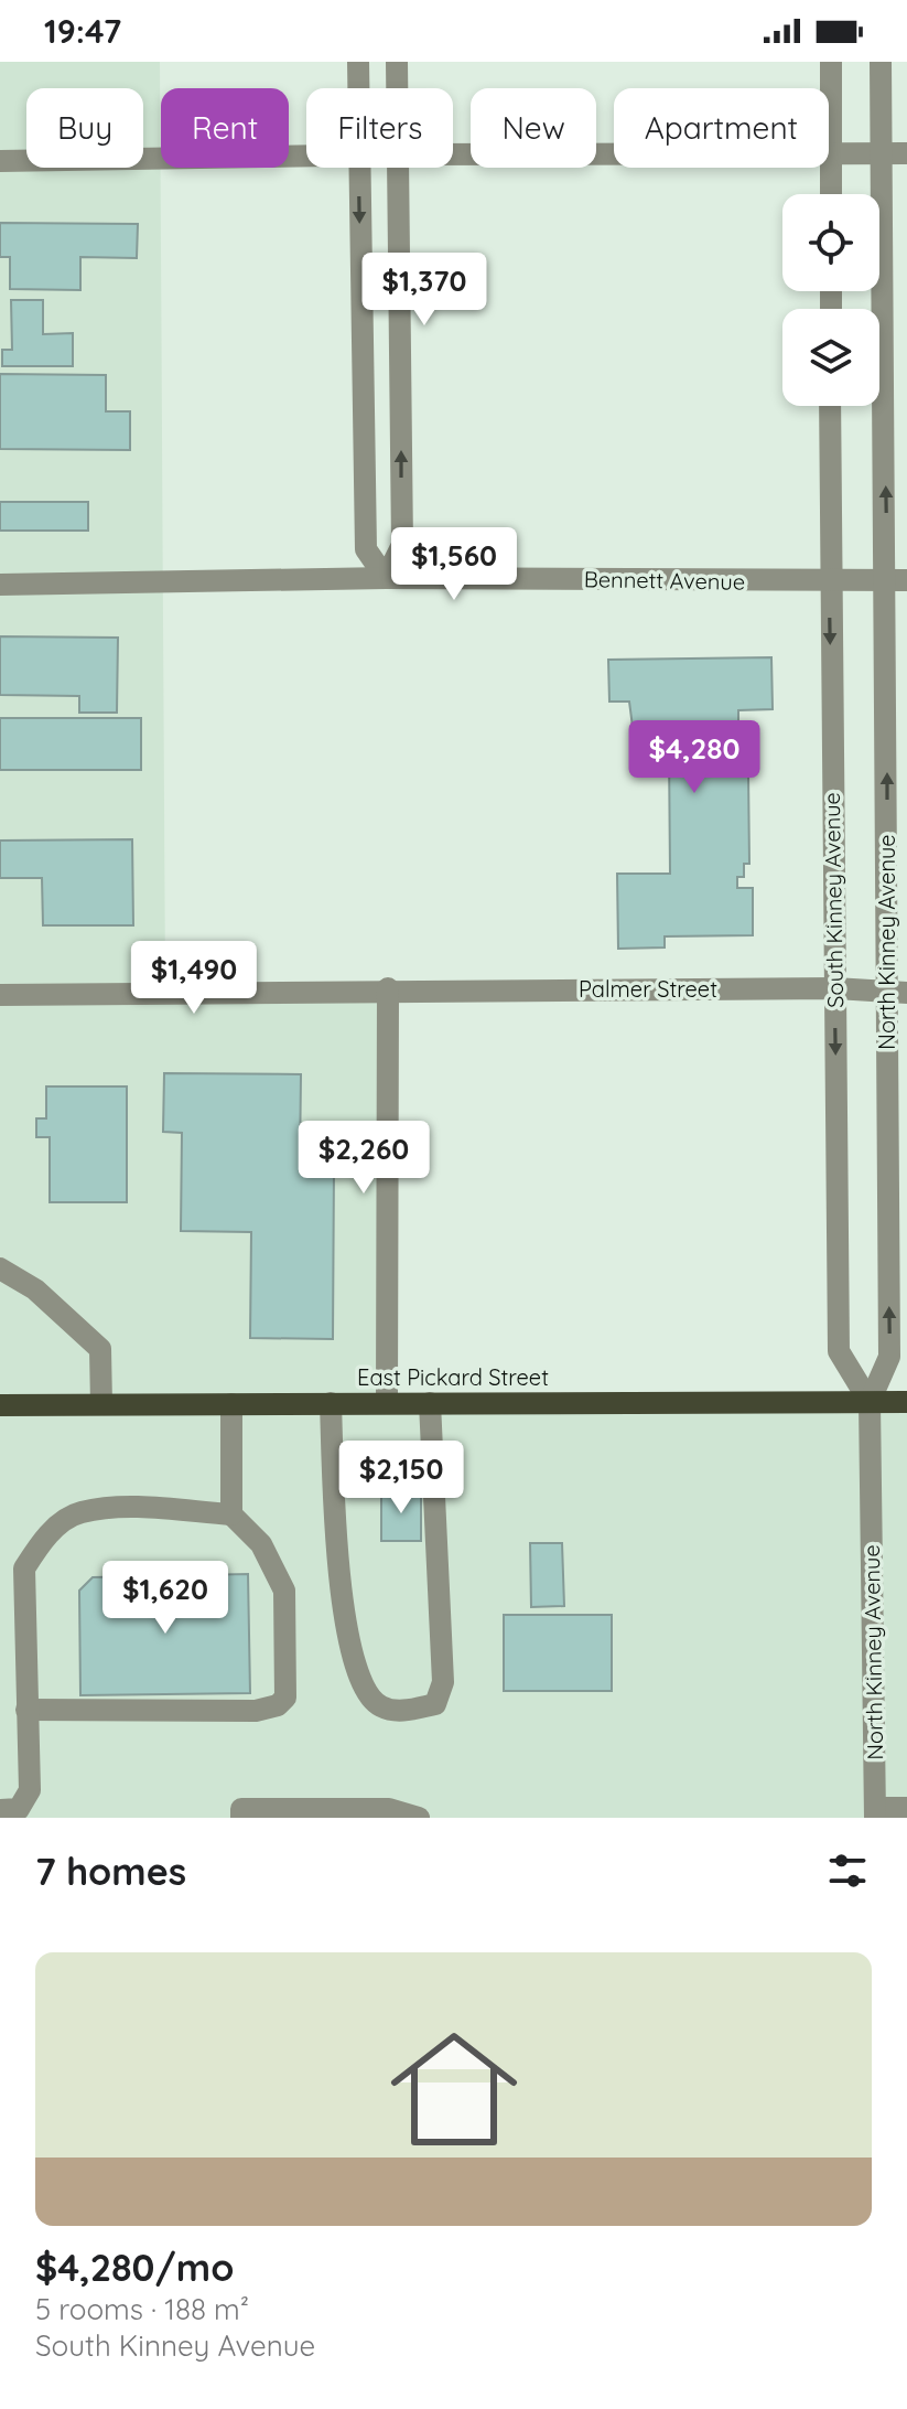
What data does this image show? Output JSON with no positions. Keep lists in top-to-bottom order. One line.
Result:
{"streets":{"main road":["East Pickard Street"],"street":["Bennett Avenue","South Kinney Avenue","North Kinney Avenue","Palmer Street"]},"crossings":[["Bennett Avenue","South Kinney Avenue"],["Bennett Avenue","North Kinney Avenue"],["South Kinney Avenue","North Kinney Avenue"],["South Kinney Avenue","Palmer Street"],["South Kinney Avenue","East Pickard Street"],["North Kinney Avenue","Palmer Street"],["North Kinney Avenue","East Pickard Street"]],"one_way":["South Kinney Avenue","North Kinney Avenue"],"page":{"status":"19:47","chip":["Buy","Rent","Filters","New","Apartment"],"price":["$1,370","$1,560","$4,280","$1,490","$2,260","$2,150","$1,620"],"heading":"7 homes","list":[{"name":"$4,280/mo","note":"5 rooms · 188 m² · South Kinney Avenue"}]}}
